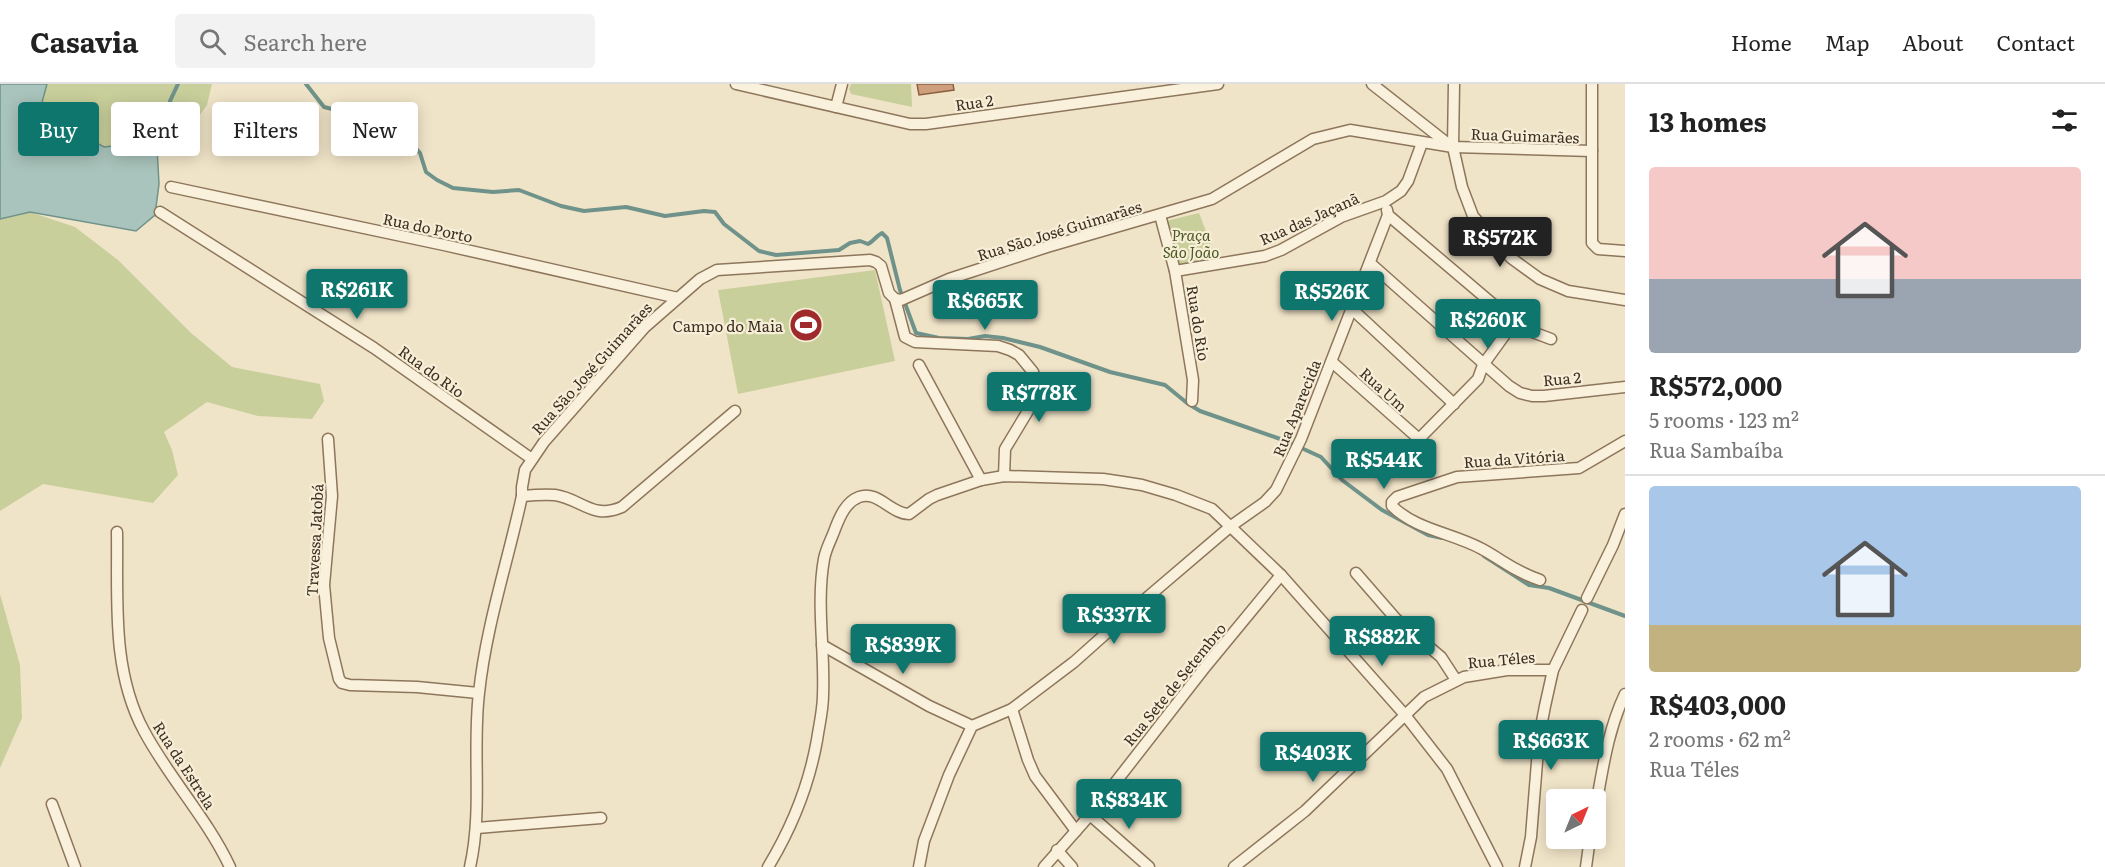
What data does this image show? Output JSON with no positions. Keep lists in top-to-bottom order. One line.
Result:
{"streets":{"street":["Rua 2","Rua Guimarães","Rua das Jaçanã","Rua do Porto","Rua São José Guimarães","Rua do Rio","Rua Um","Rua Aparecida","Rua da Vitória","Travessa Jatobá","Rua Téles","Rua Sete de Setembro","Rua da Estrela"]},"crossings":[["Rua 2","Rua Aparecida"],["Rua Guimarães","Rua São José Guimarães"],["Rua das Jaçanã","Rua São José Guimarães"],["Rua das Jaçanã","Rua do Rio"],["Rua do Porto","Rua São José Guimarães"],["Rua São José Guimarães","Rua do Rio"],["Rua São José Guimarães","Travessa Jatobá"],["Rua Um","Rua Aparecida"]],"parks":["Praça São João"],"places":{"sports":["Campo do Maia"]},"north":"top right","page":{"header":"Casavia","search":"Search here","nav":["Home","Map","About","Contact"],"heading":"13 homes","chip":["Buy","Rent","Filters","New"],"list":[{"name":"R$572,000","note":"5 rooms · 123 m² · Rua Sambaíba"},{"name":"R$403,000","note":"2 rooms · 62 m² · Rua Téles"}],"price":["R$572K","R$261K","R$526K","R$665K","R$260K","R$778K","R$544K","R$337K","R$882K","R$839K","R$663K","R$403K","R$834K"]}}
